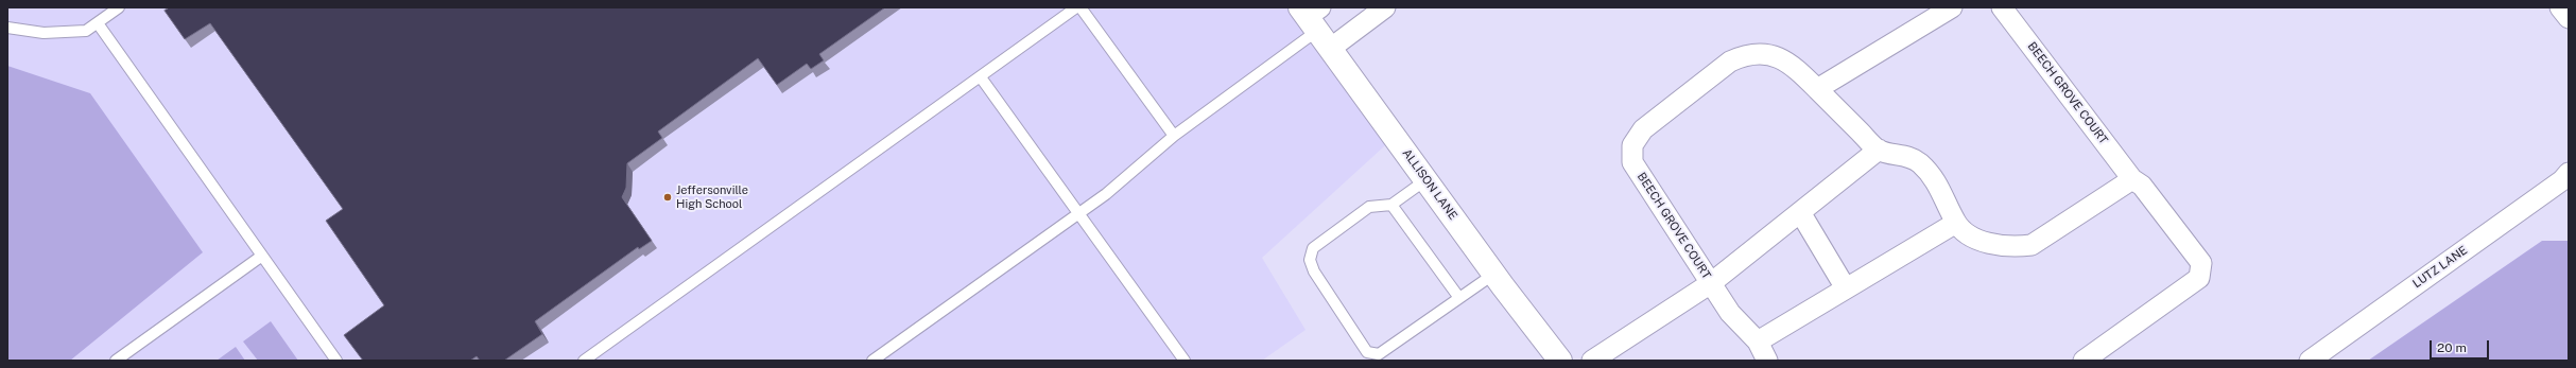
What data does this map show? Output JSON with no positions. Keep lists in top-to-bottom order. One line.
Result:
{"streets":{"main road":["ALLISON LANE"],"street":["BEECH GROVE COURT","LUTZ LANE"]},"places":["Jeffersonville High School"],"scale_bar":"20 m"}
